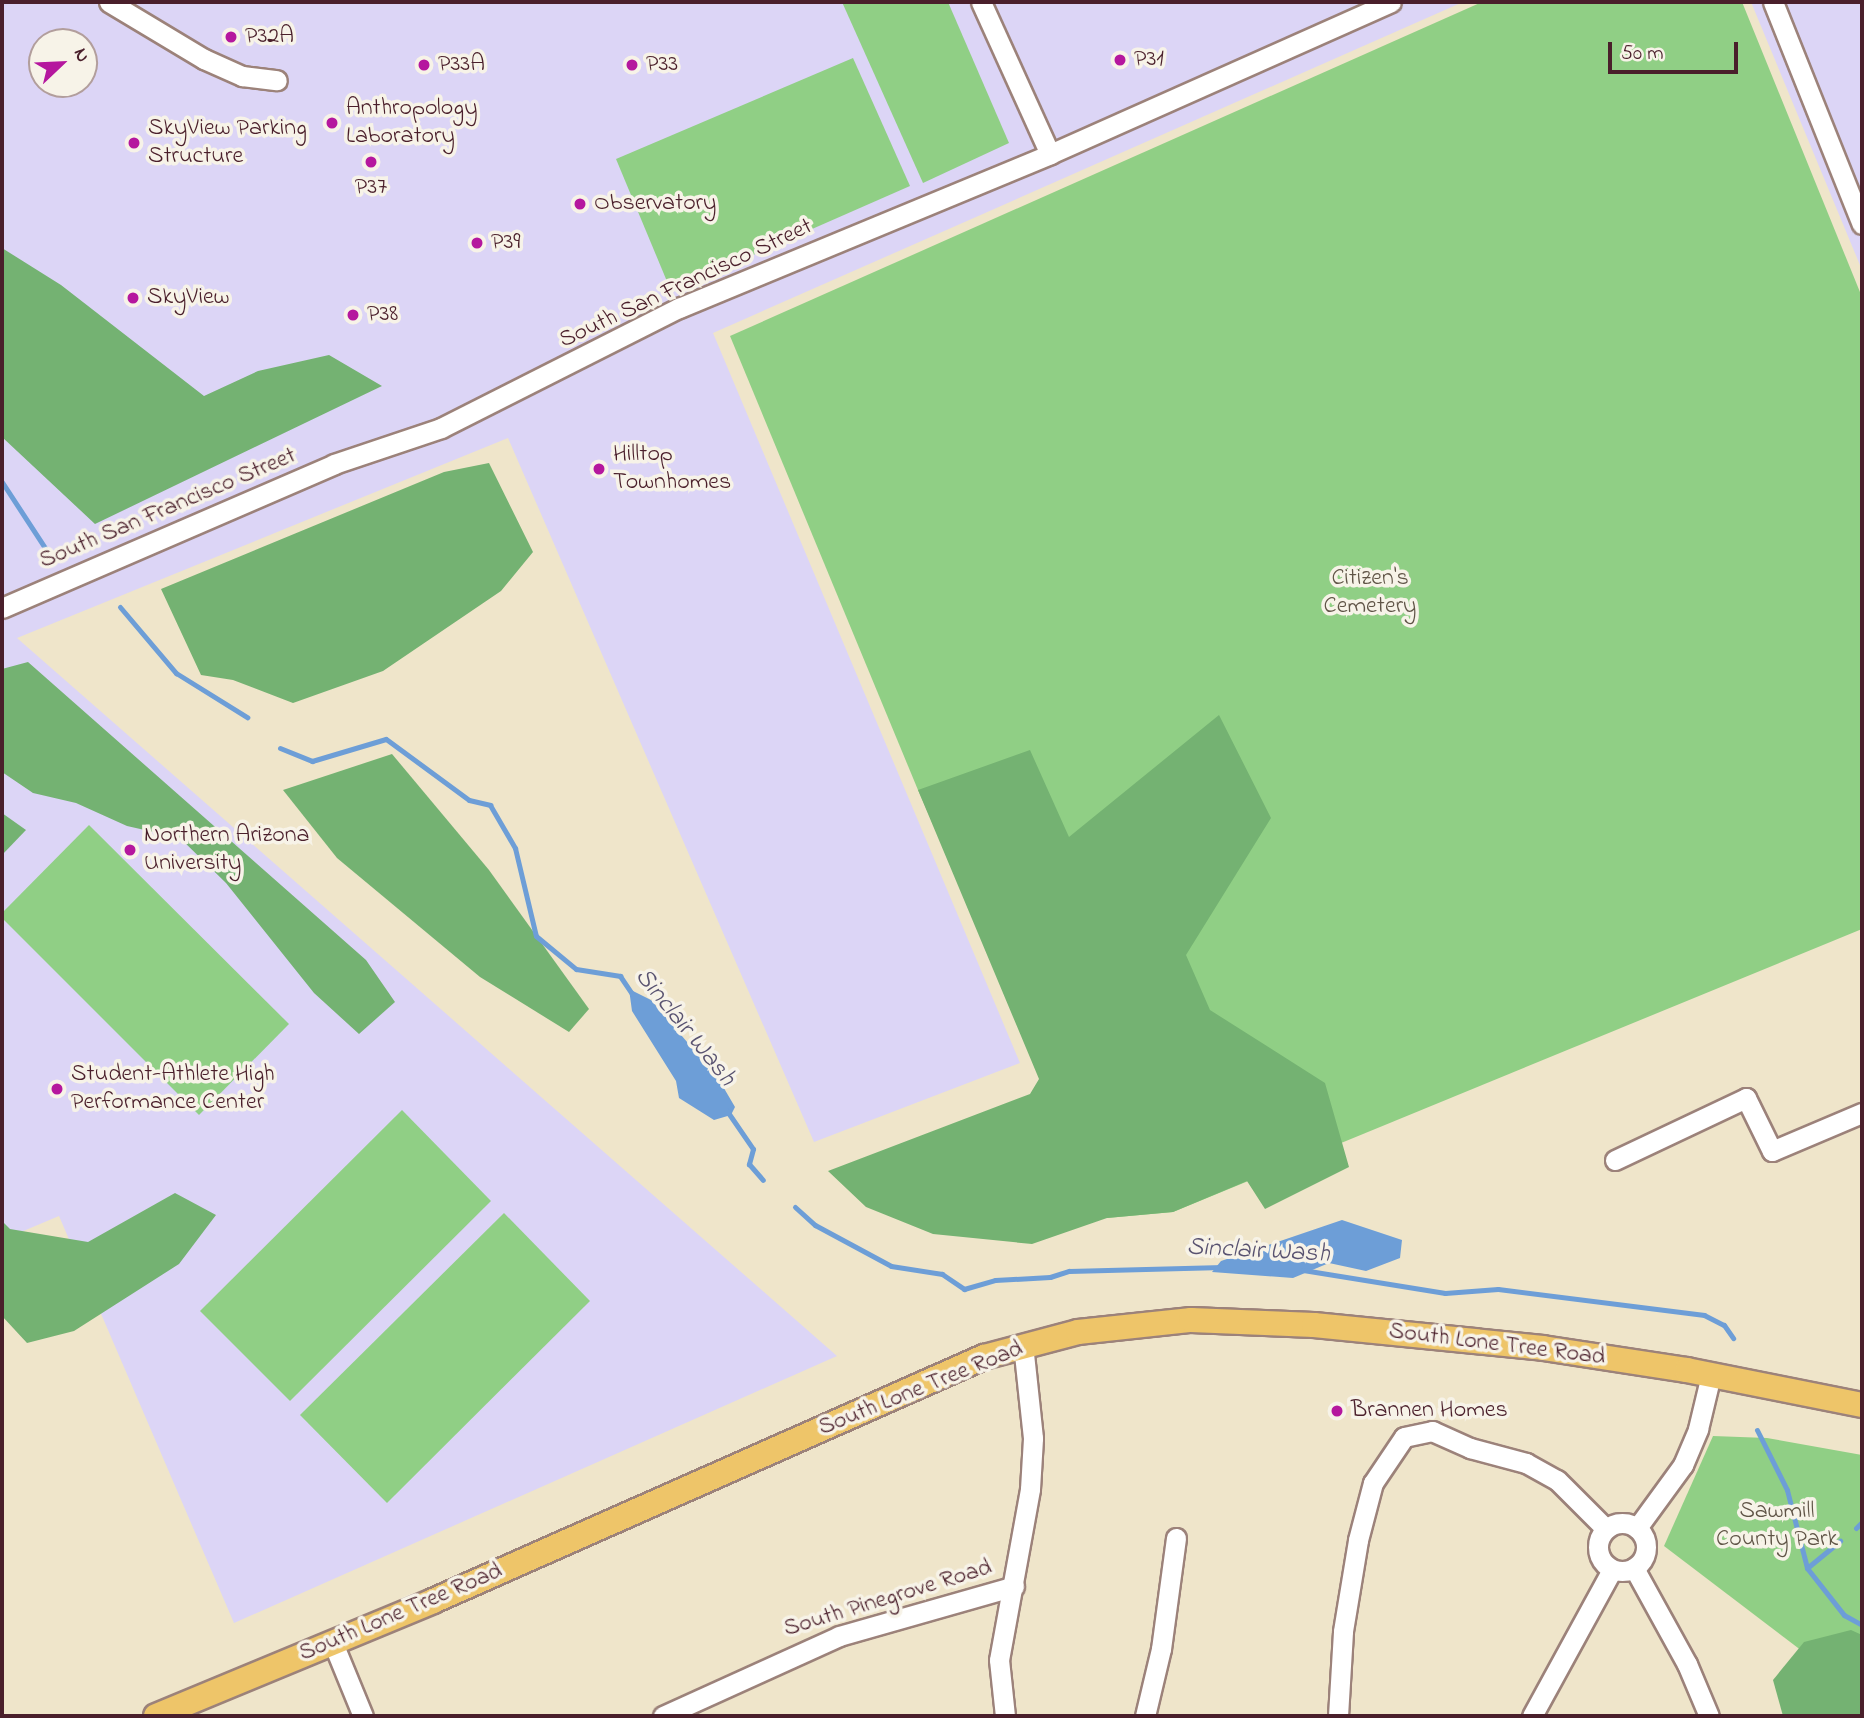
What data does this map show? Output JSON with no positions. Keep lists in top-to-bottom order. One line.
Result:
{"streets":{"main road":["South Lone Tree Road"],"street":["South San Francisco Street","South Pinegrove Road"]},"water":["Sinclair Wash"],"parks":["Citizen's Cemetery","Sawmill County Park"],"places":["P32A","P31","P33A","P33","Anthropology Laboratory","SkyView Parking Structure","P37","Observatory","P39","SkyView","P38","Hilltop Townhomes","Northern Arizona University","Student-Athlete High Performance Center","Brannen Homes"],"scale_bar":"50 m","north":"top right"}
